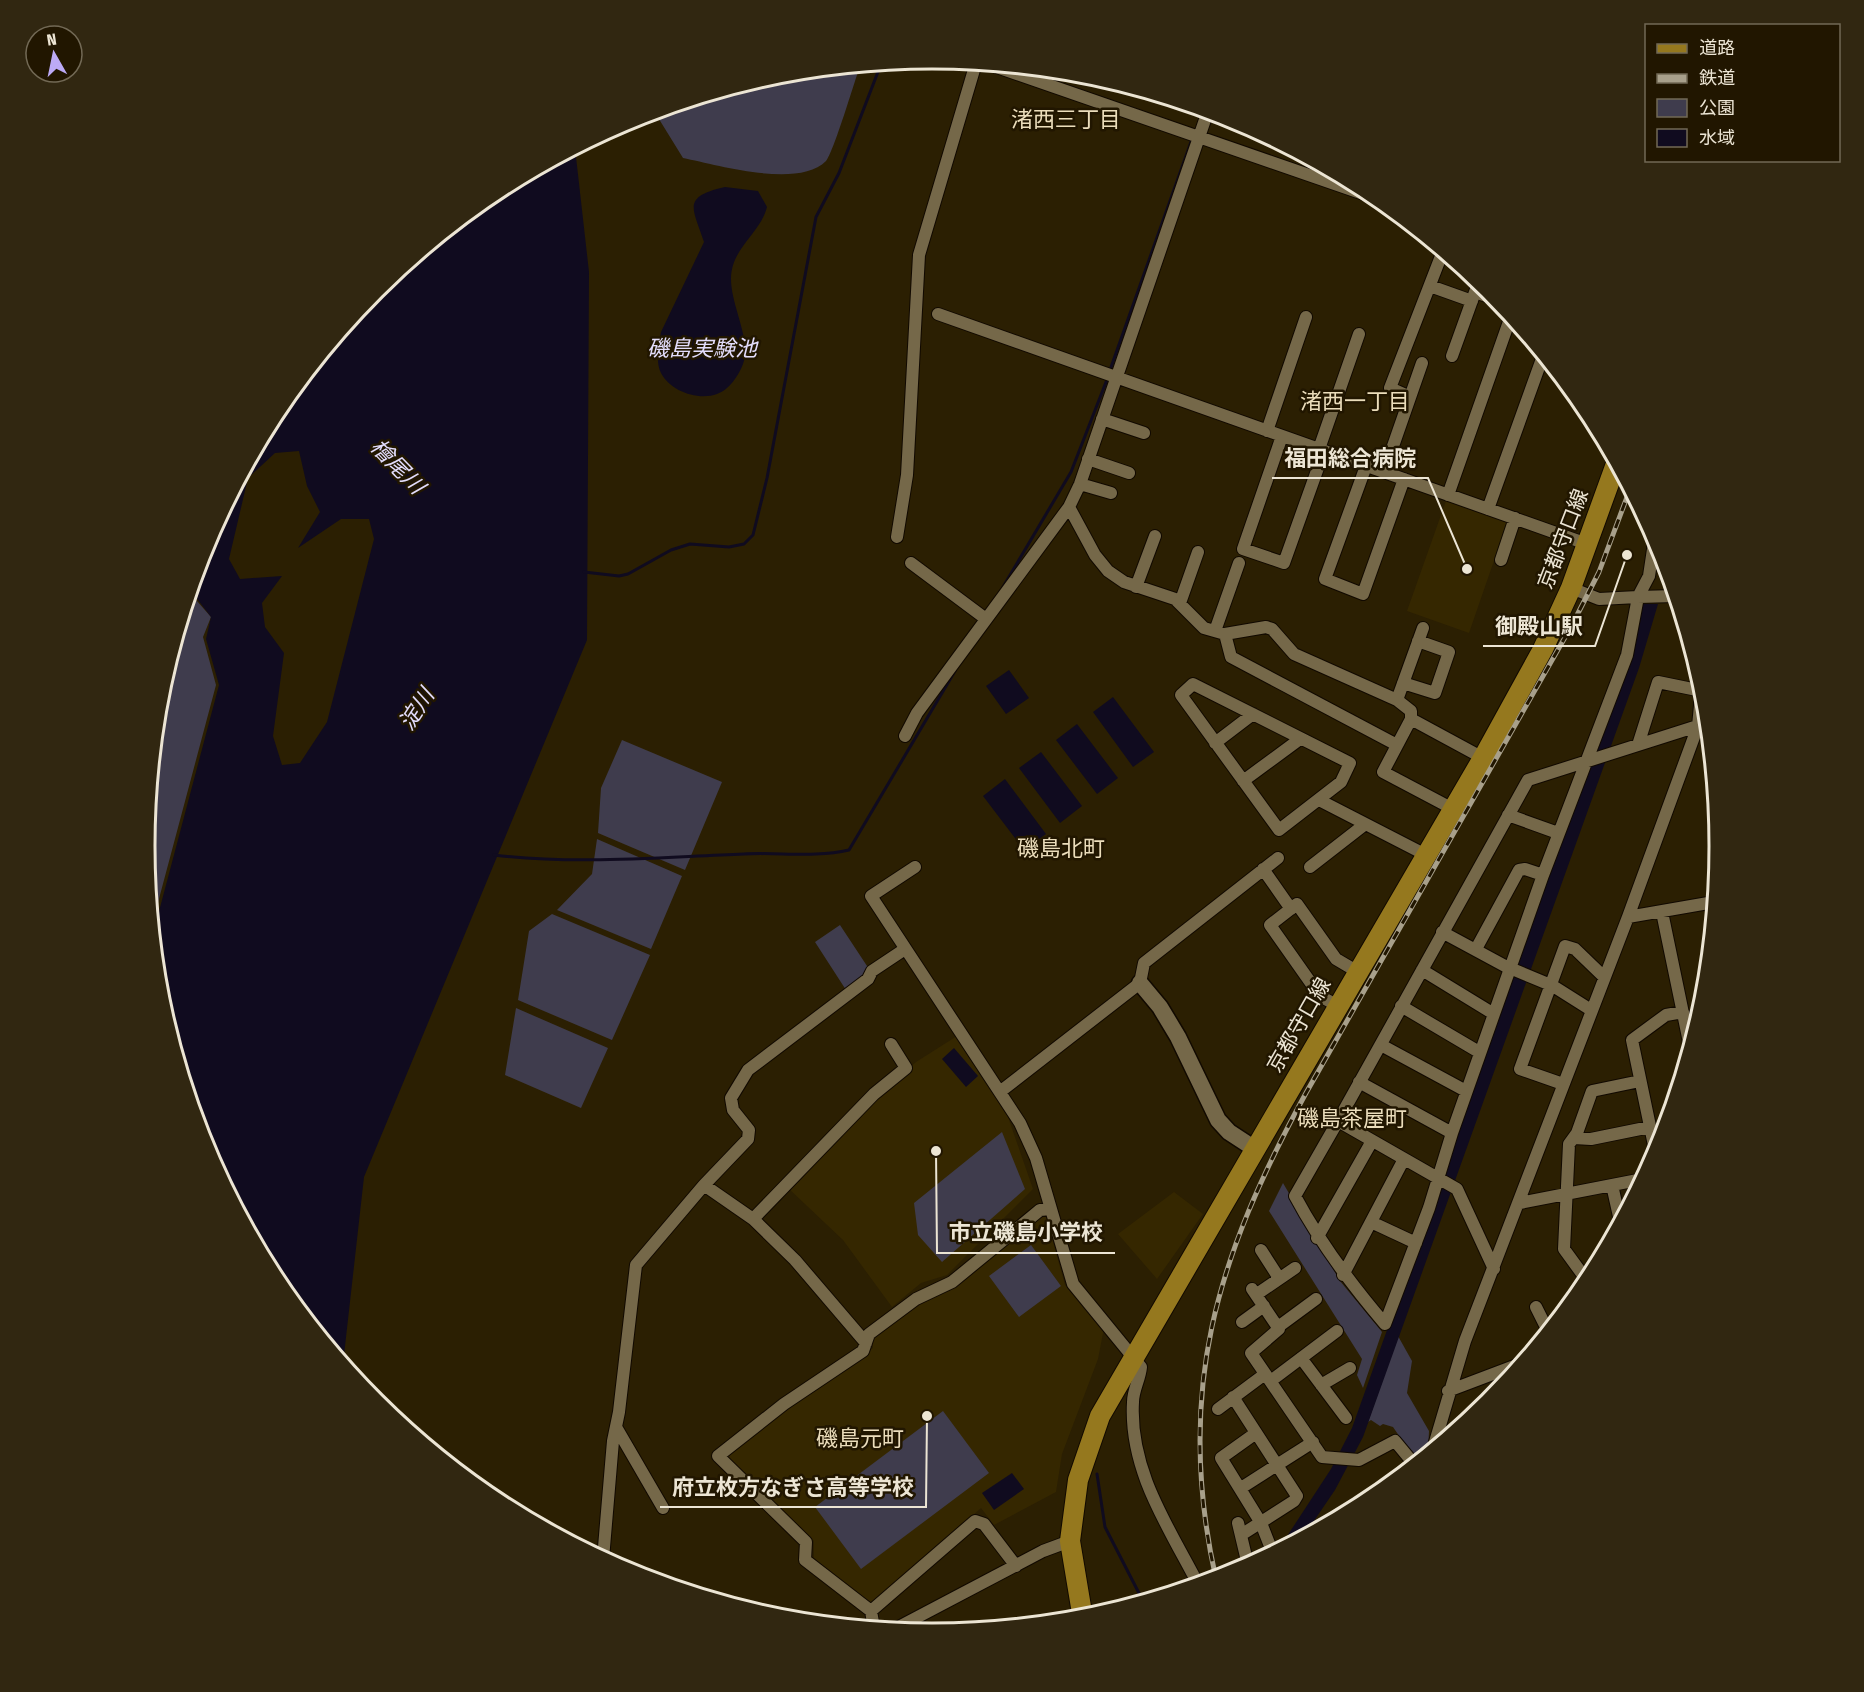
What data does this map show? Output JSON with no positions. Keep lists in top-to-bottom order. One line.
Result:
{"streets":{"main road":["京都守口線"]},"districts":["渚西三丁目","渚西一丁目","磯島北町","磯島茶屋町","磯島元町"],"water":["磯島実験池","檜尾川","淀川"],"places":["御殿山駅","福田総合病院","市立磯島小学校","府立枚方なぎさ高等学校"],"legend":["道路","鉄道","公園","水域"],"north":"top"}
